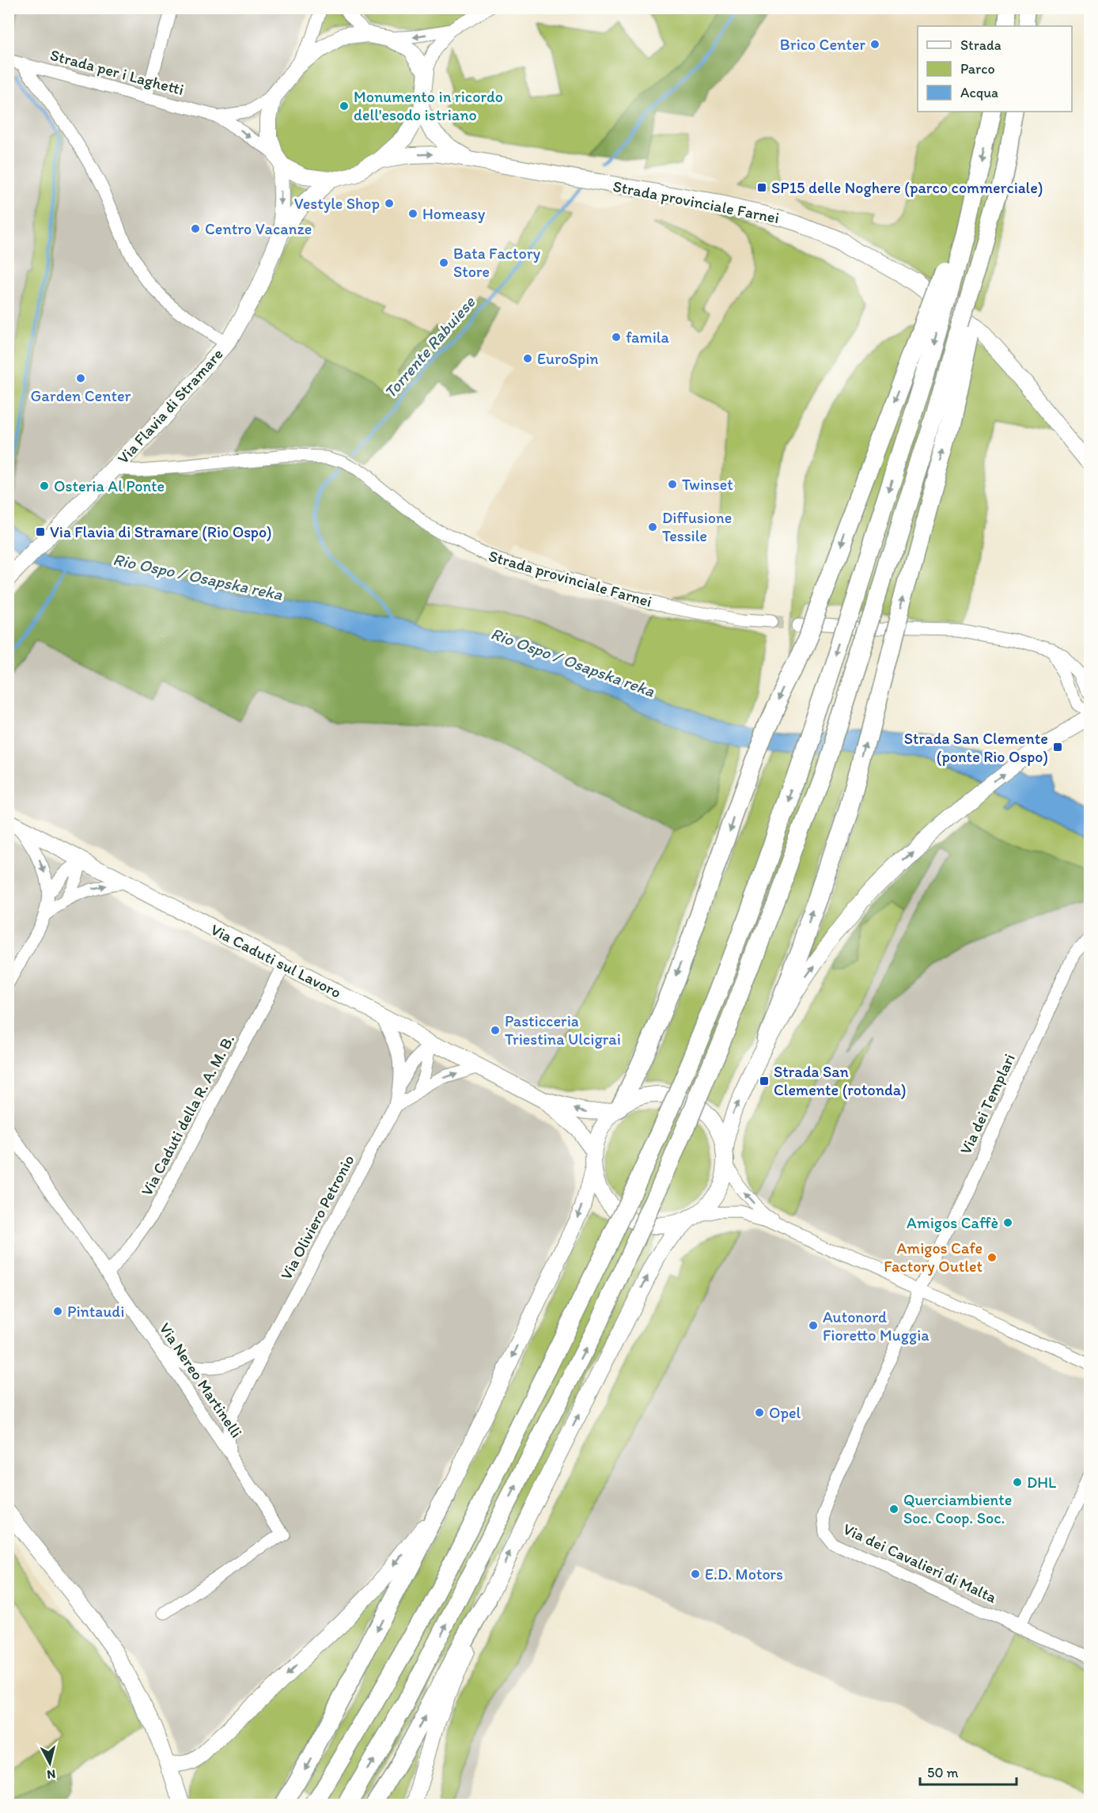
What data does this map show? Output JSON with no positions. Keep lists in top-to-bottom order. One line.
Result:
{"streets":{"main road":["Strada provinciale Farnei","Via Flavia di Stramare","Via Caduti sul Lavoro"],"street":["Strada per i Laghetti","Via dei Templari","Via Caduti della R. A. M. B.","Via Oliviero Petronio","Via Nereo Martinelli","Via dei Cavalieri di Malta"]},"crossings":[["Strada per i Laghetti","Strada provinciale Farnei"],["Strada per i Laghetti","Via Flavia di Stramare"],["Strada provinciale Farnei","Via Flavia di Stramare"],["Via Caduti sul Lavoro","Via Caduti della R. A. M. B."],["Via Caduti sul Lavoro","Via Oliviero Petronio"],["Via dei Templari","Via dei Cavalieri di Malta"],["Via Caduti della R. A. M. B.","Via Nereo Martinelli"],["Via Oliviero Petronio","Via Nereo Martinelli"]],"water":["Torrente Rabuiese","Rio Ospo / Osapska reka"],"places":{"other":["Brico Center","Monumento in ricordo dell'esodo istriano","Vestyle Shop","Homeasy","Centro Vacanze","Bata Factory Store","famila","EuroSpin","Garden Center","Twinset","Osteria Al Ponte","Diffusione Tessile","Pasticceria Triestina Ulcigrai","Amigos Caffè","Amigos Cafe Factory Outlet","Pintaudi","Autonord Fioretto Muggia","Opel","DHL","Querciambiente Soc. Coop. Soc.","E.D. Motors"],"transit":["SP15 delle Noghere (parco commerciale)","Via Flavia di Stramare (Rio Ospo)","Strada San Clemente (ponte Rio Ospo)","Strada San Clemente (rotonda)"]},"legend":["Strada","Parco","Acqua"],"scale_bar":"50 m","north":"bottom"}
